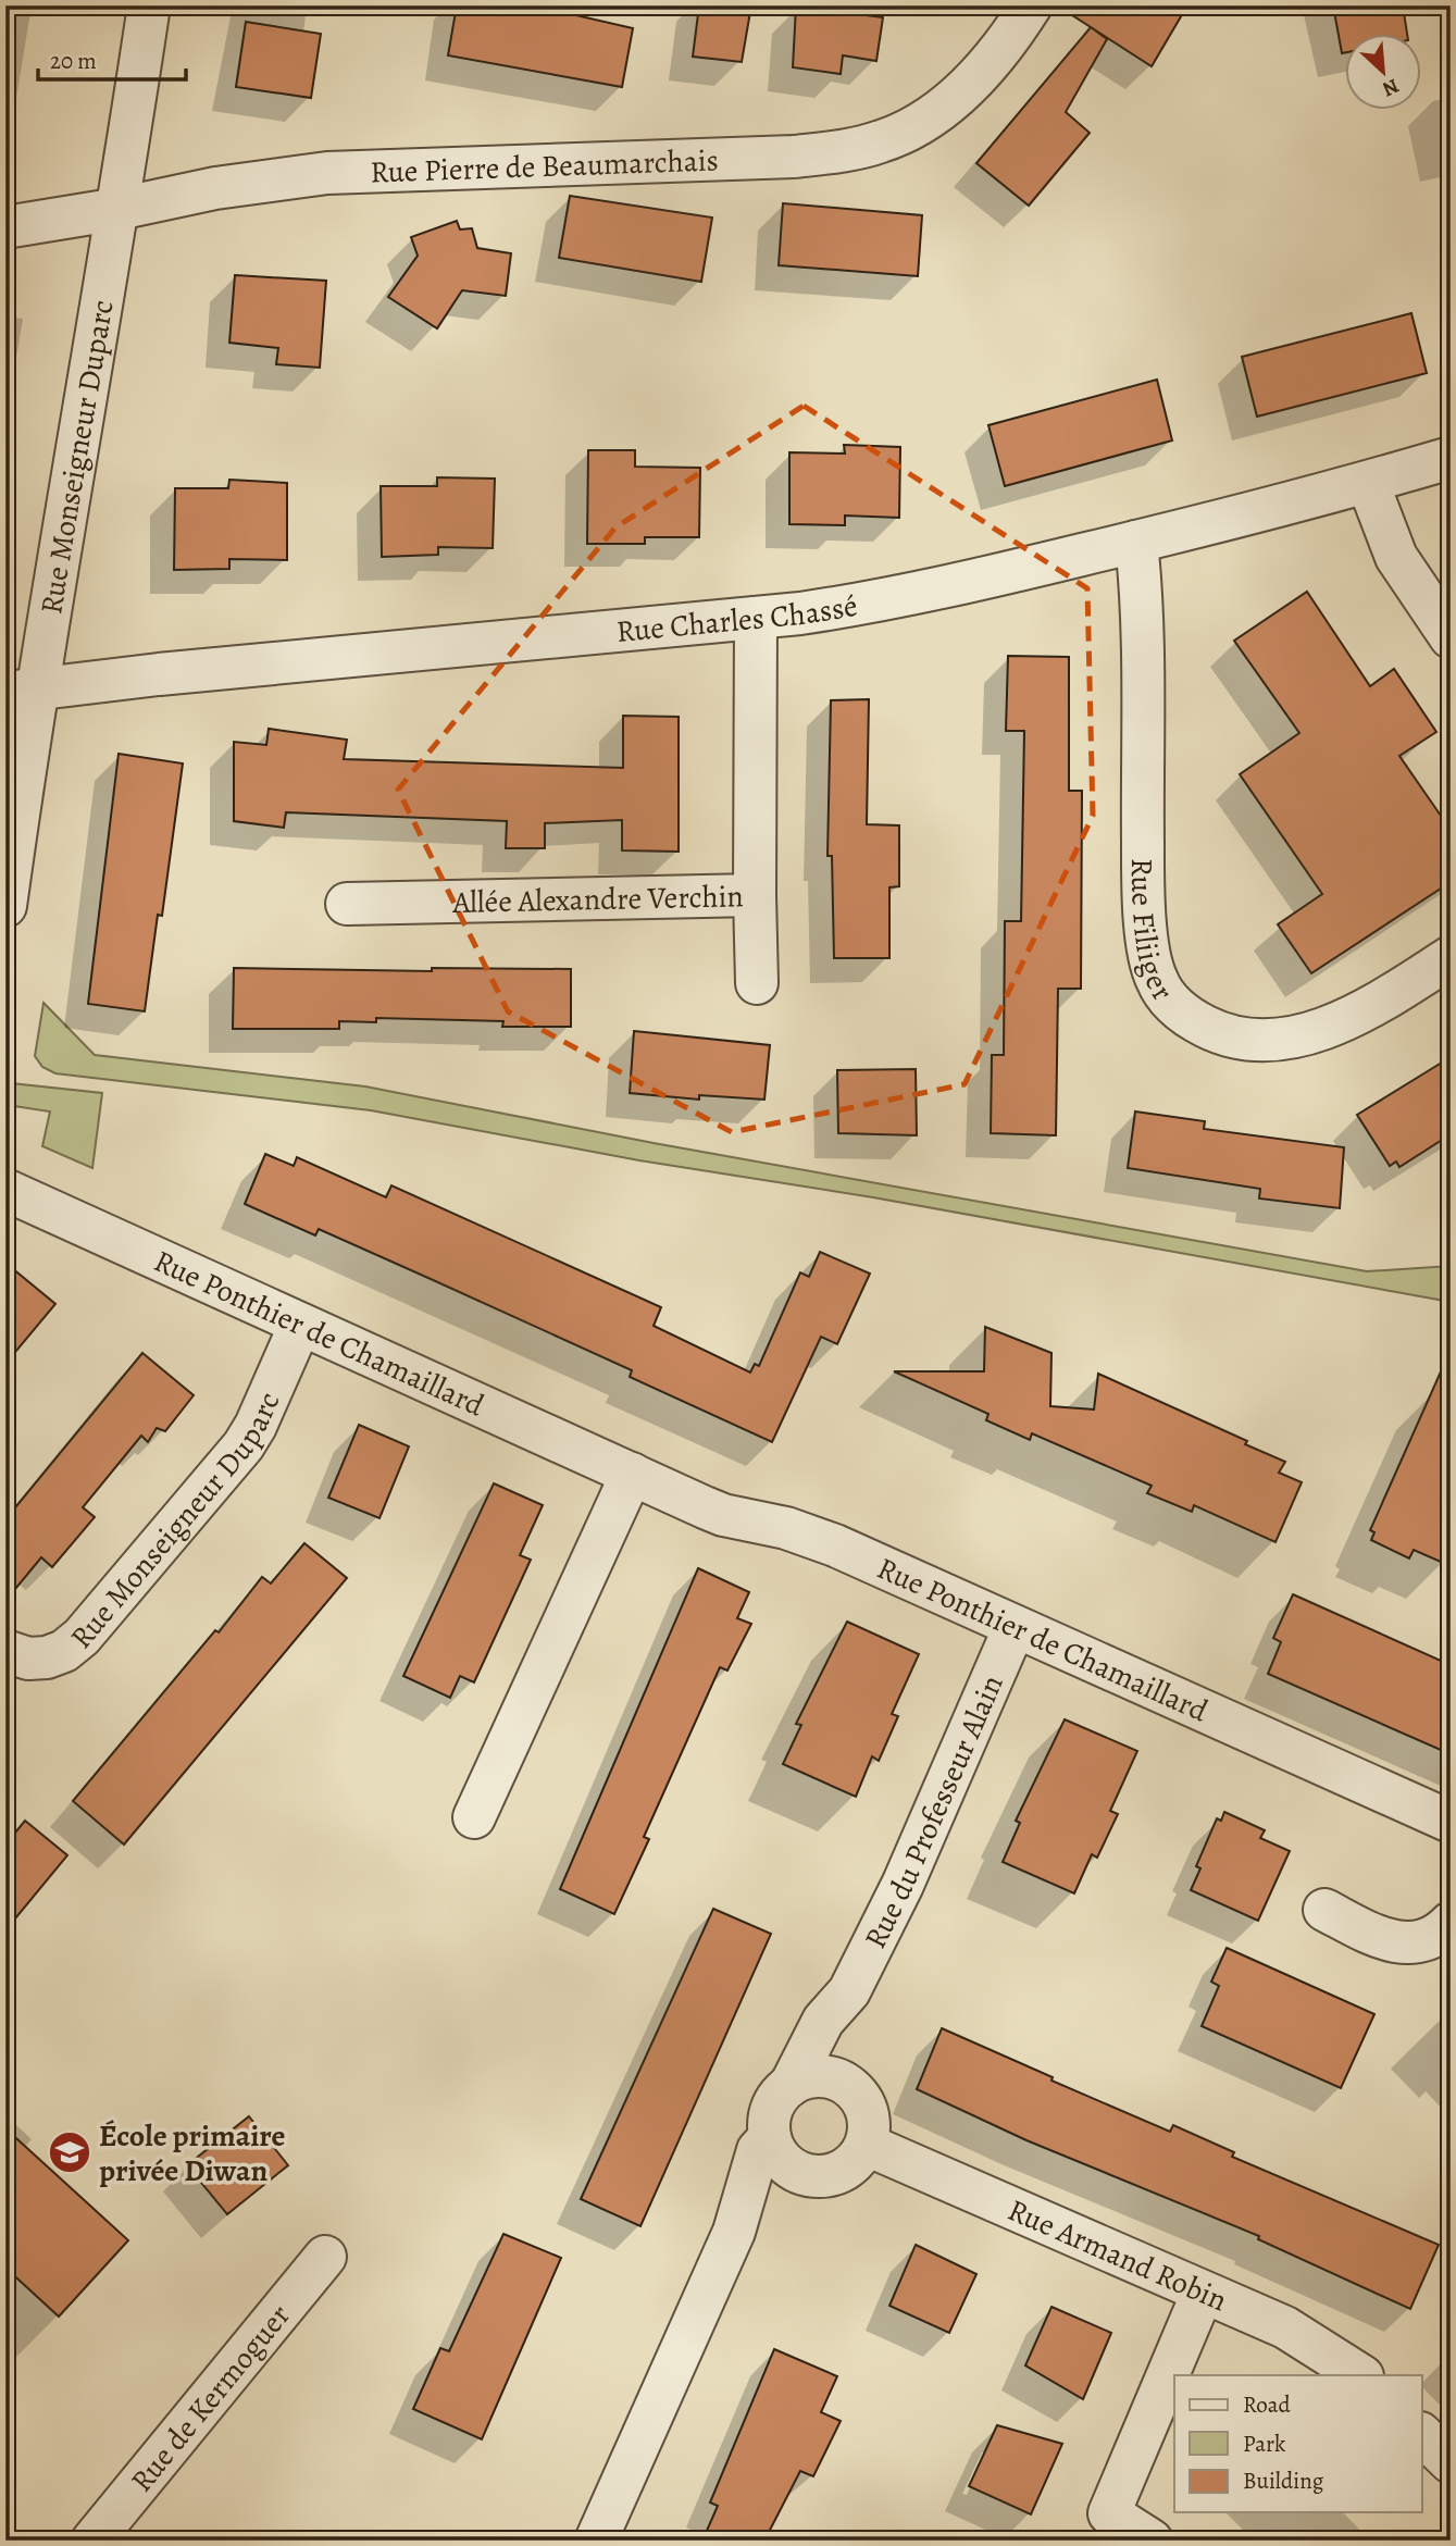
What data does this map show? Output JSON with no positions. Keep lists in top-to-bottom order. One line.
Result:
{"streets":{"street":["Rue Pierre de Beaumarchais","Rue Monseigneur Duparc","Rue Charles Chassé","Allée Alexandre Verchin","Rue Filiiger","Rue Ponthier de Chamaillard","Rue du Professeur Alain","Rue Armand Robin","Rue de Kermoguer"]},"crossings":[["Rue Pierre de Beaumarchais","Rue Monseigneur Duparc"],["Rue Monseigneur Duparc","Rue Charles Chassé"],["Rue Monseigneur Duparc","Rue Ponthier de Chamaillard"],["Rue Charles Chassé","Allée Alexandre Verchin"],["Rue Charles Chassé","Rue Filiiger"],["Rue Ponthier de Chamaillard","Rue du Professeur Alain"],["Rue du Professeur Alain","Rue Armand Robin"]],"places":{"school or university":["École primaire privée Diwan"]},"legend":["Road","Park","Building"],"scale_bar":"20 m","north":"bottom right"}
